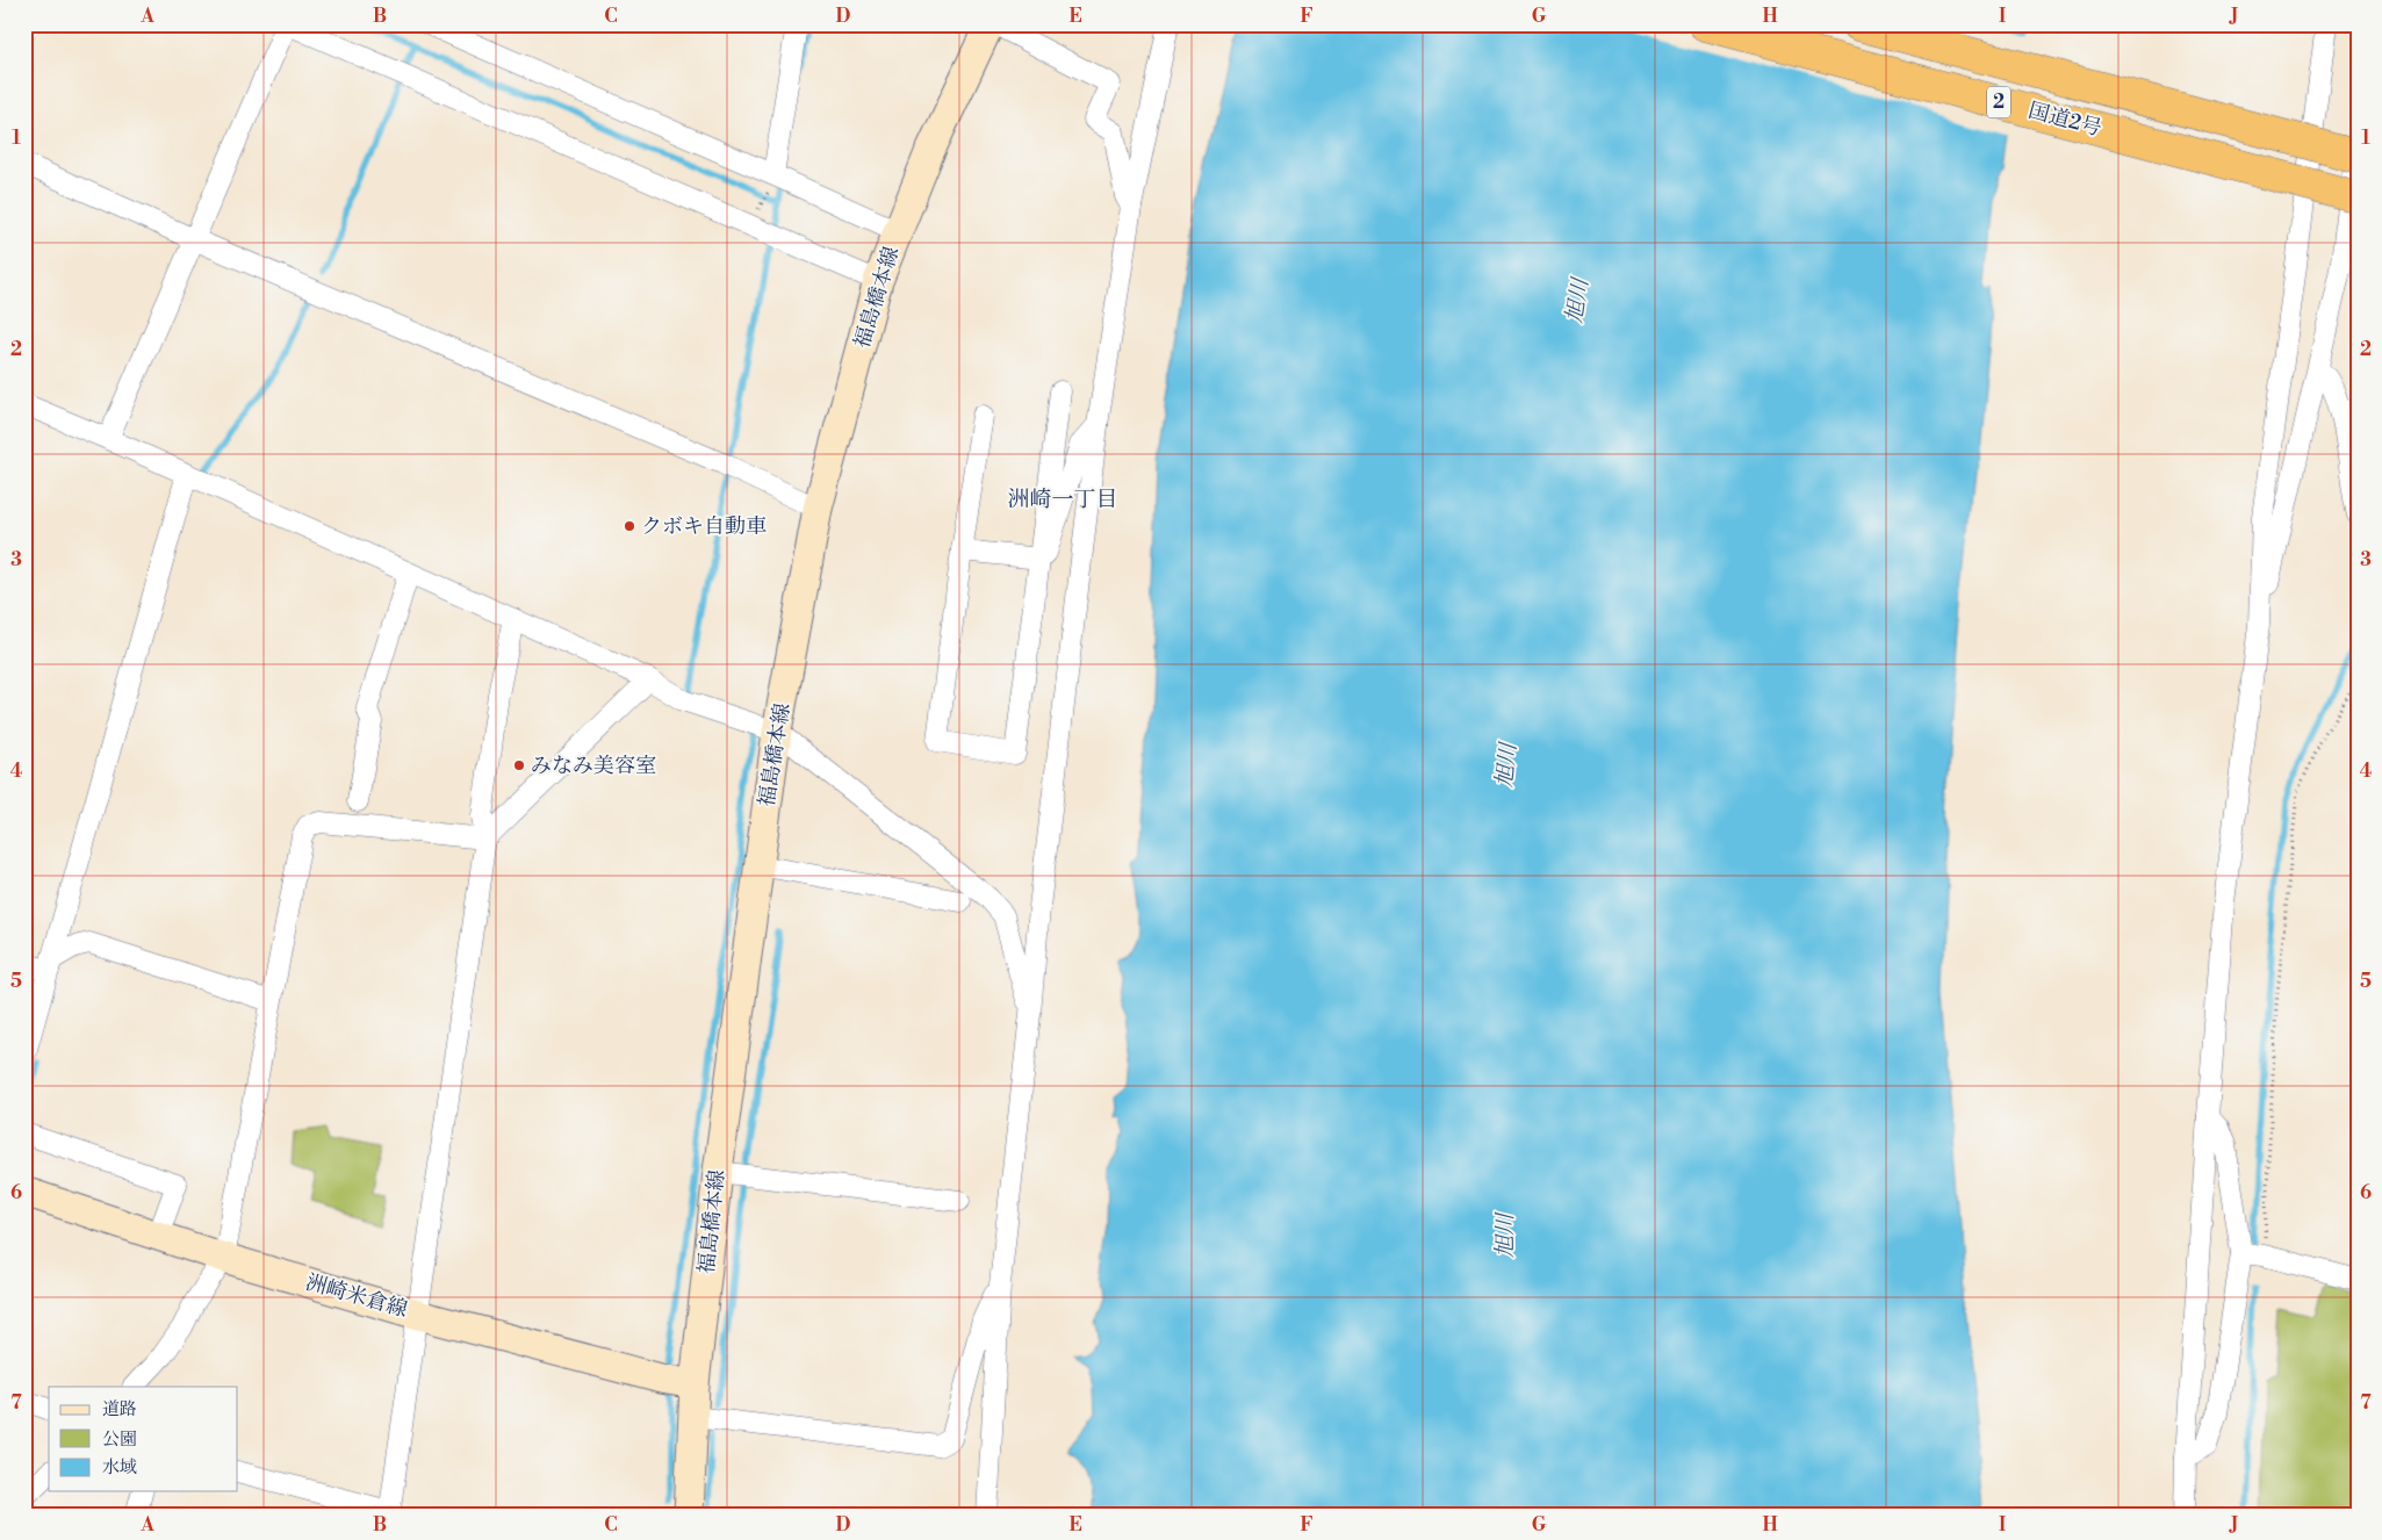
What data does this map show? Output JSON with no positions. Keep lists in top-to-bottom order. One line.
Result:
{"streets":{"highway":["2","国道2号"],"main road":["福島橋本線","洲崎米倉線"]},"crossings":[["福島橋本線","洲崎米倉線"]],"districts":["洲崎一丁目"],"water":["旭川"],"places":["クボキ自動車","みなみ美容室"],"legend":["道路","公園","水域"],"grid":{"columns":["A","B","C","D","E","F","G","H","I","J"],"rows":["1","2","3","4","5","6","7"]}}
